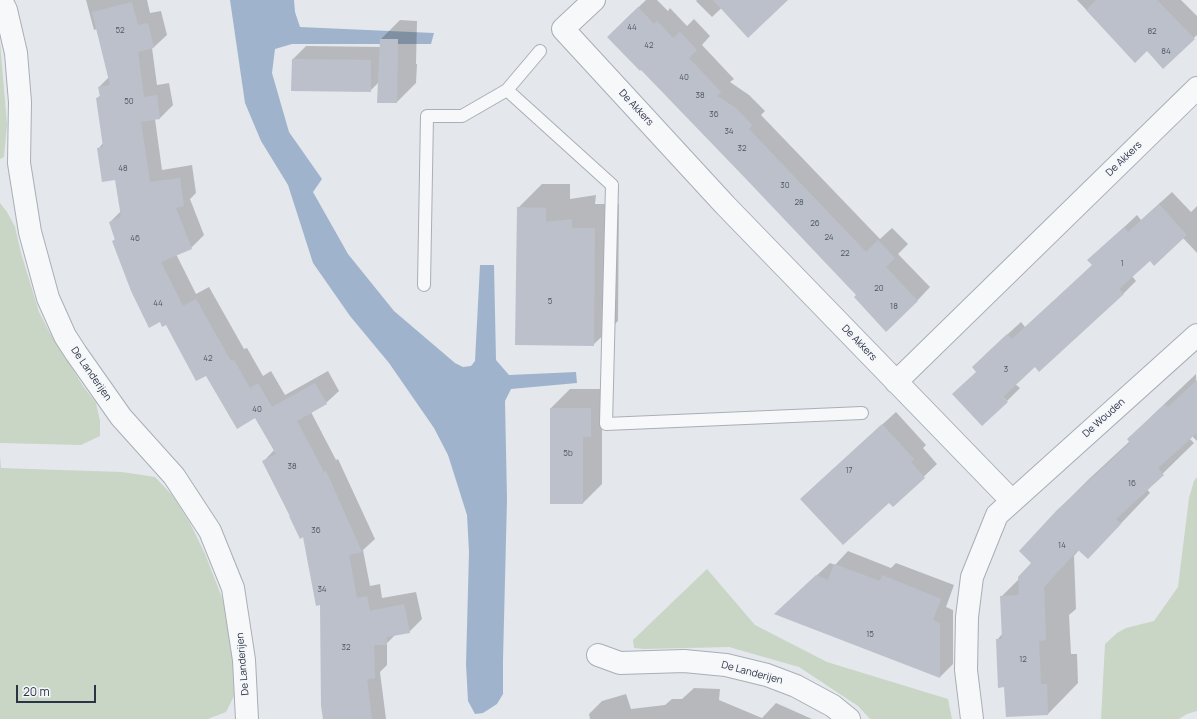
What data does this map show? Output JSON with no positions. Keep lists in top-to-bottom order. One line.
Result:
{"streets":{"street":["De Akkers","De Landerijen","De Wouden"]},"house_numbers":["44","52","82","42","84","40","38","50","36","34","32","48","30","28","26","24","46","22","1","20","5","44","18","42","3","40","5b","38","17","16","36","14","34","15","32","12"],"scale_bar":"20 m"}
